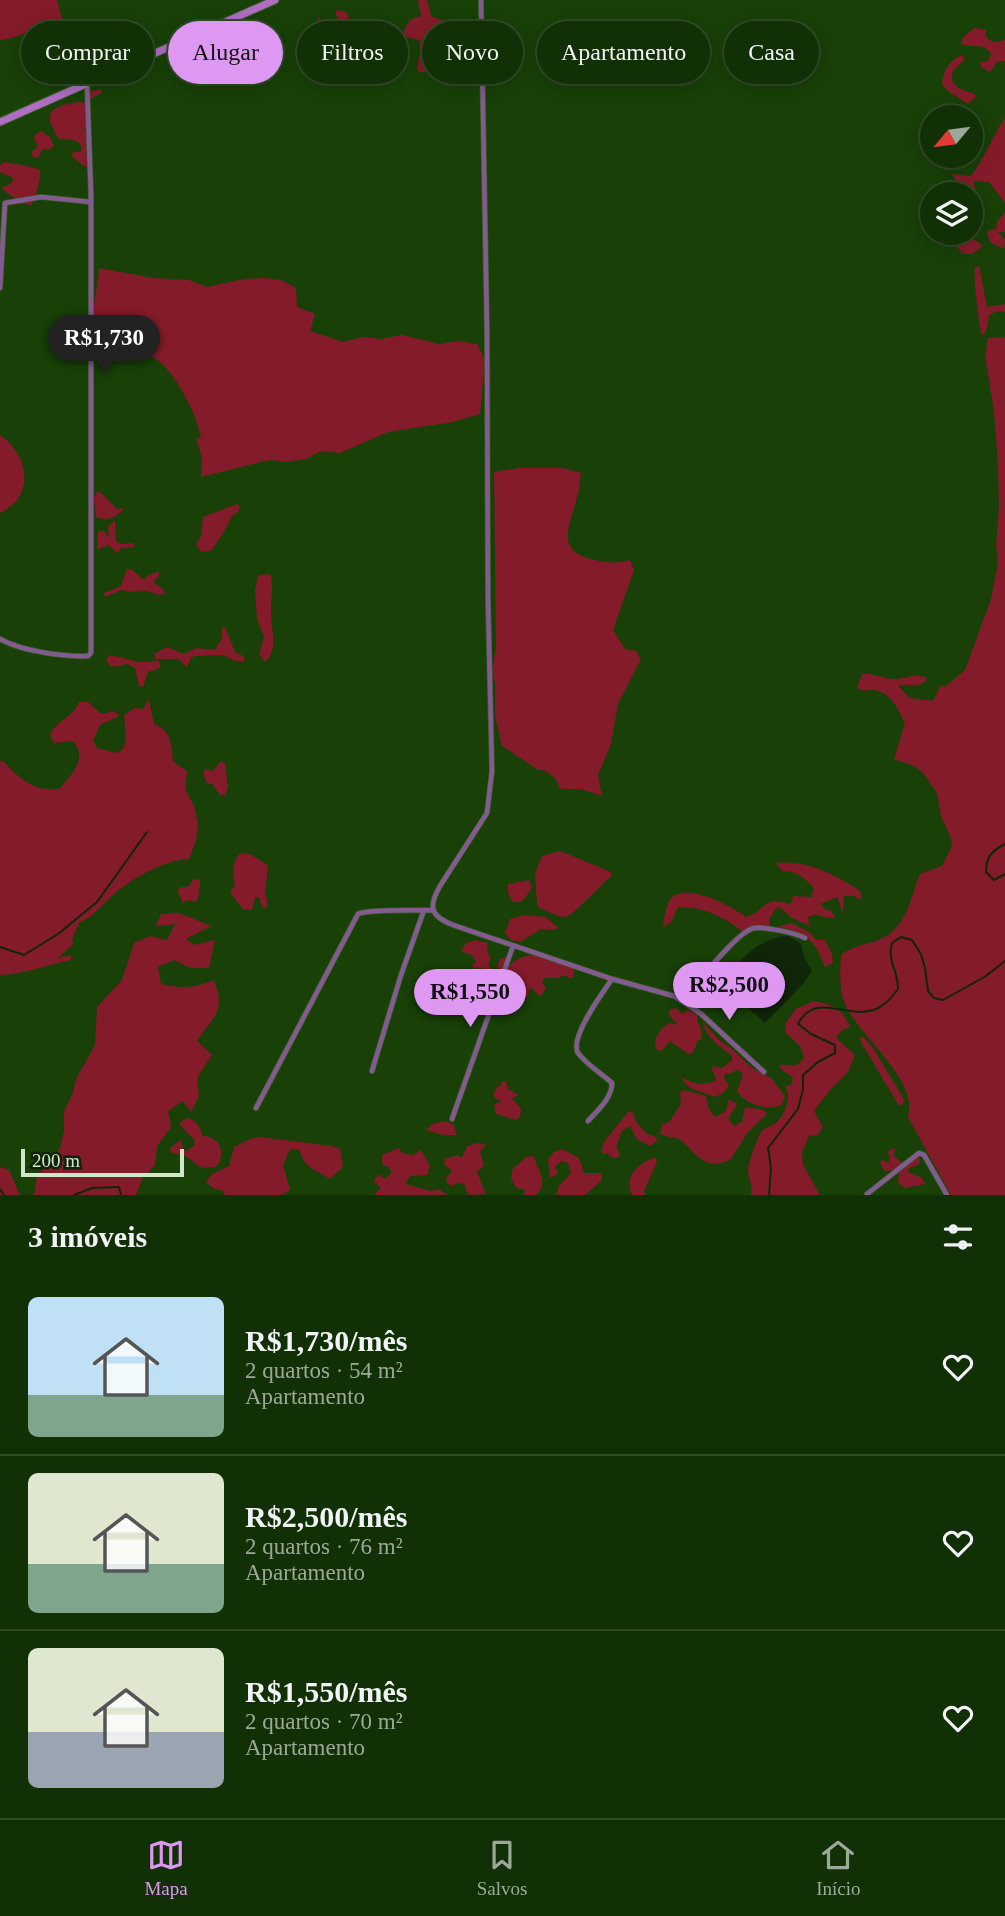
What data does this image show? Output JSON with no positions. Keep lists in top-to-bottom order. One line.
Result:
{"scale_bar":"200 m","north":"bottom left","page":{"chip":["Comprar","Alugar","Filtros","Novo","Apartamento","Casa"],"price":["R$1,730","R$2,500","R$1,550"],"scale":"200 m","heading":"3 imóveis","list":[{"name":"R$1,730/mês","note":"2 quartos · 54 m² · Apartamento"},{"name":"R$2,500/mês","note":"2 quartos · 76 m² · Apartamento"},{"name":"R$1,550/mês","note":"2 quartos · 70 m² · Apartamento"}],"tabs":["Mapa","Salvos","Início"]}}
